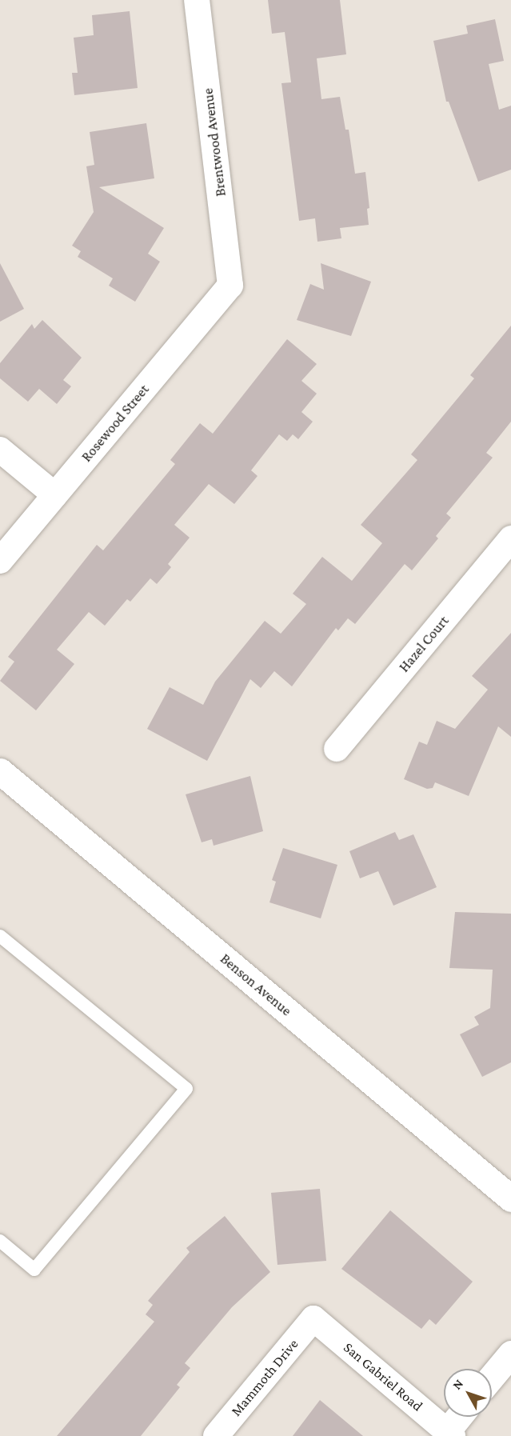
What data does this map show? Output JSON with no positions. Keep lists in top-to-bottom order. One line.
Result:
{"streets":{"main road":["Benson Avenue"],"street":["Brentwood Avenue","Rosewood Street","Hazel Court","San Gabriel Road","Mammoth Drive"]},"crossings":[["Brentwood Avenue","Rosewood Street"],["San Gabriel Road","Mammoth Drive"]],"north":"top left"}
